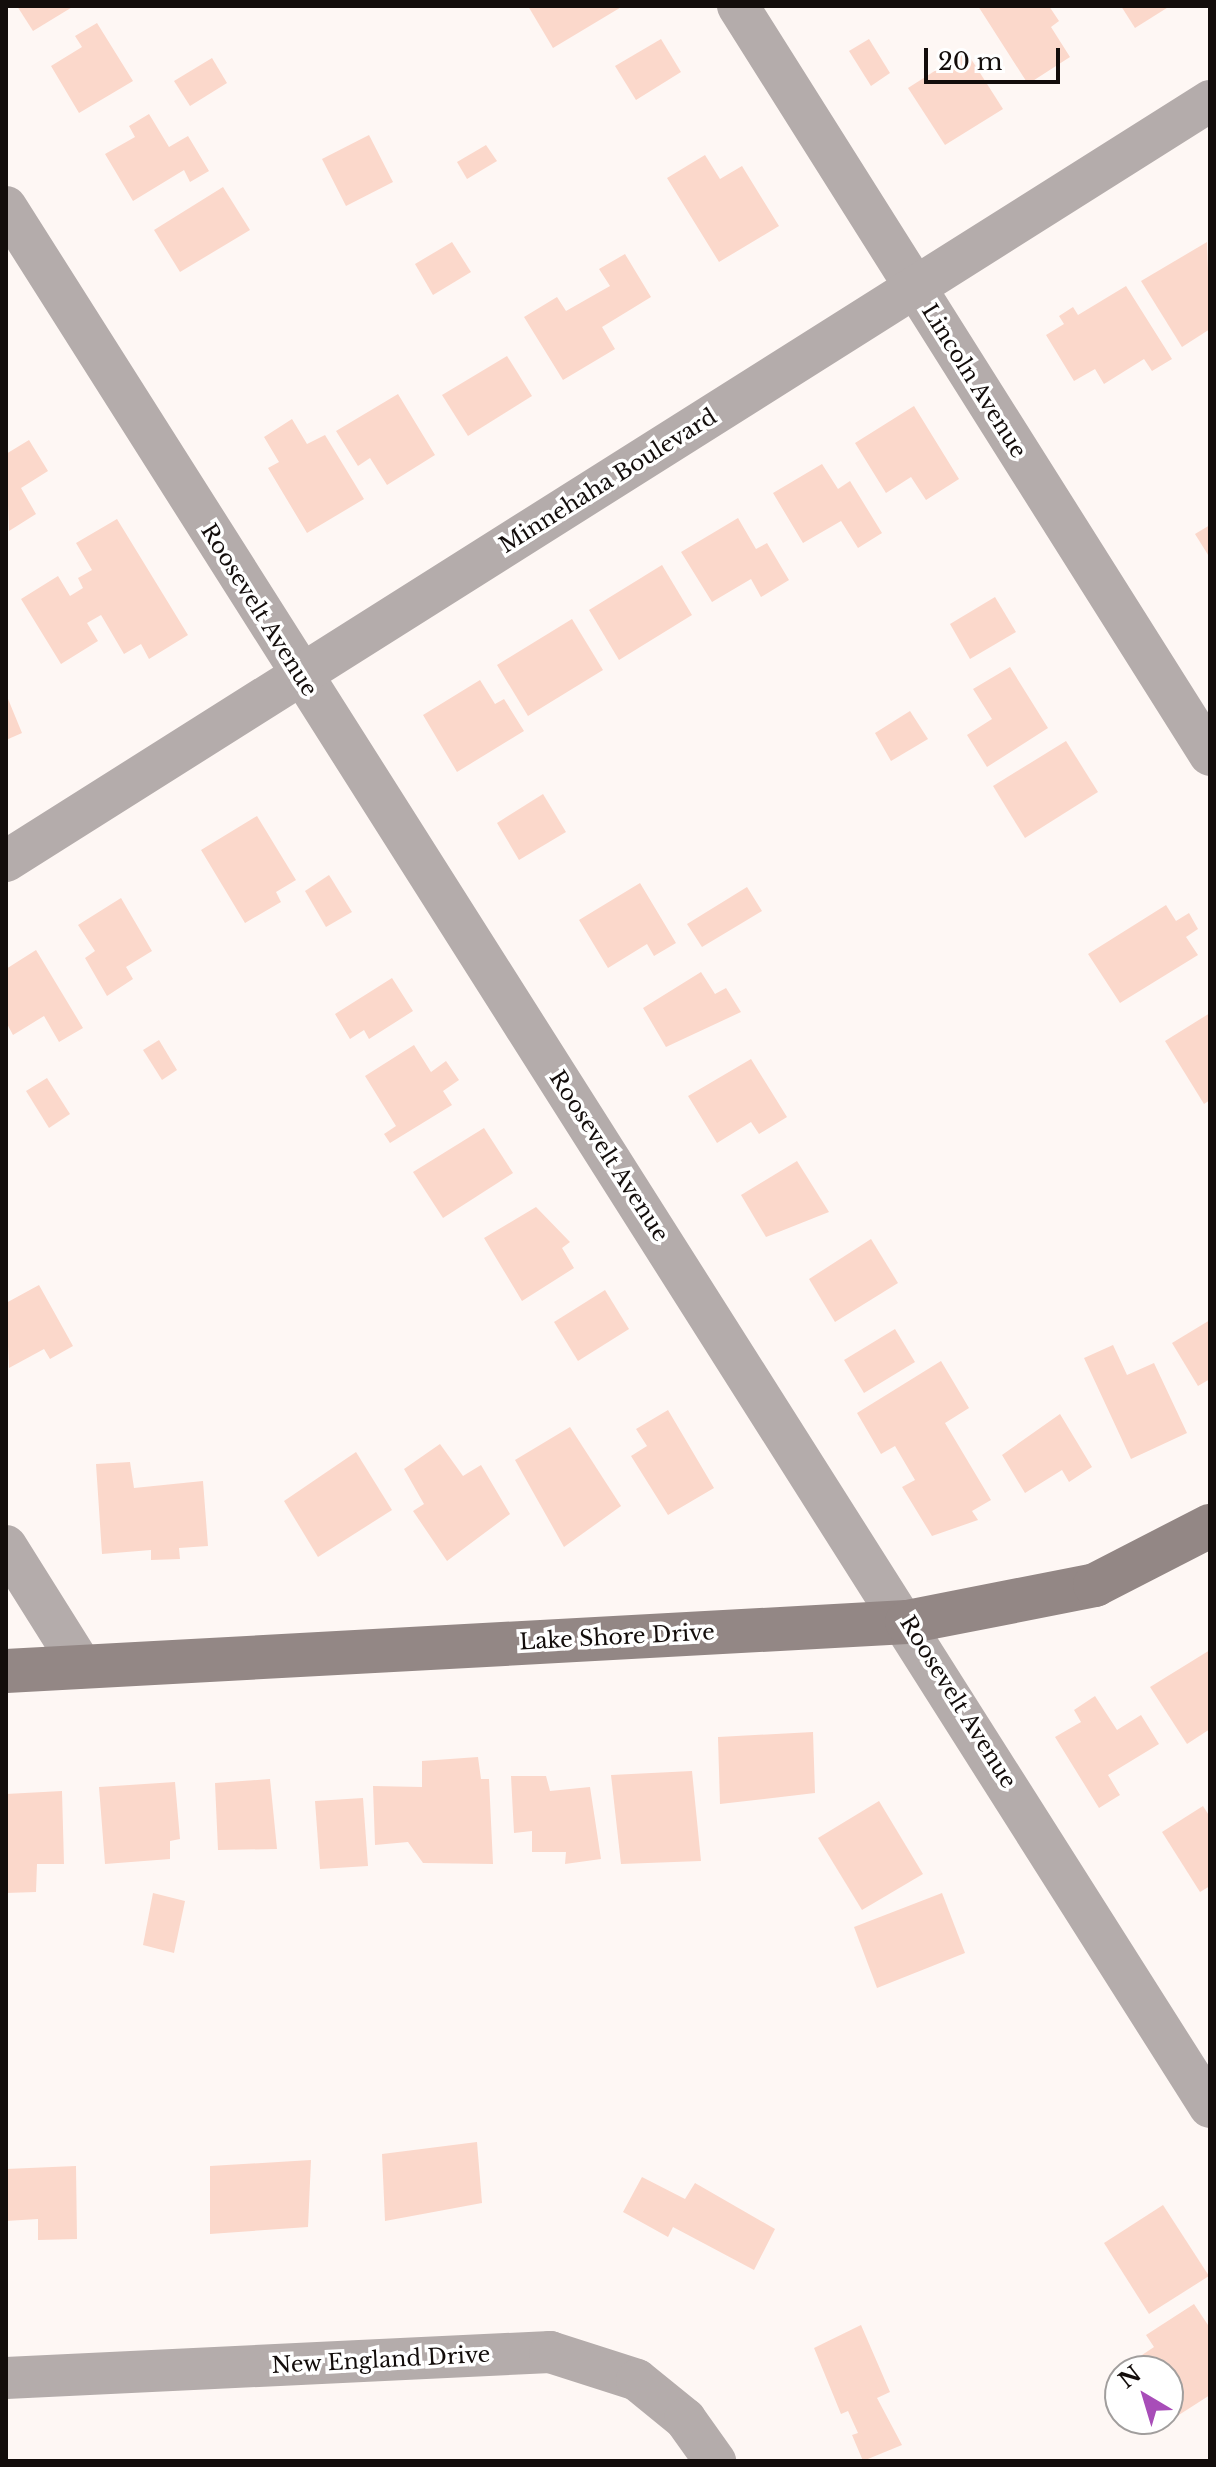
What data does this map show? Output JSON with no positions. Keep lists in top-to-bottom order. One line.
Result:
{"streets":{"street":["Lincoln Avenue","Minnehaha Boulevard","Roosevelt Avenue","Lake Shore Drive","New England Drive"]},"crossings":[["Lincoln Avenue","Minnehaha Boulevard"],["Minnehaha Boulevard","Roosevelt Avenue"],["Roosevelt Avenue","Lake Shore Drive"]],"scale_bar":"20 m","north":"top left"}
